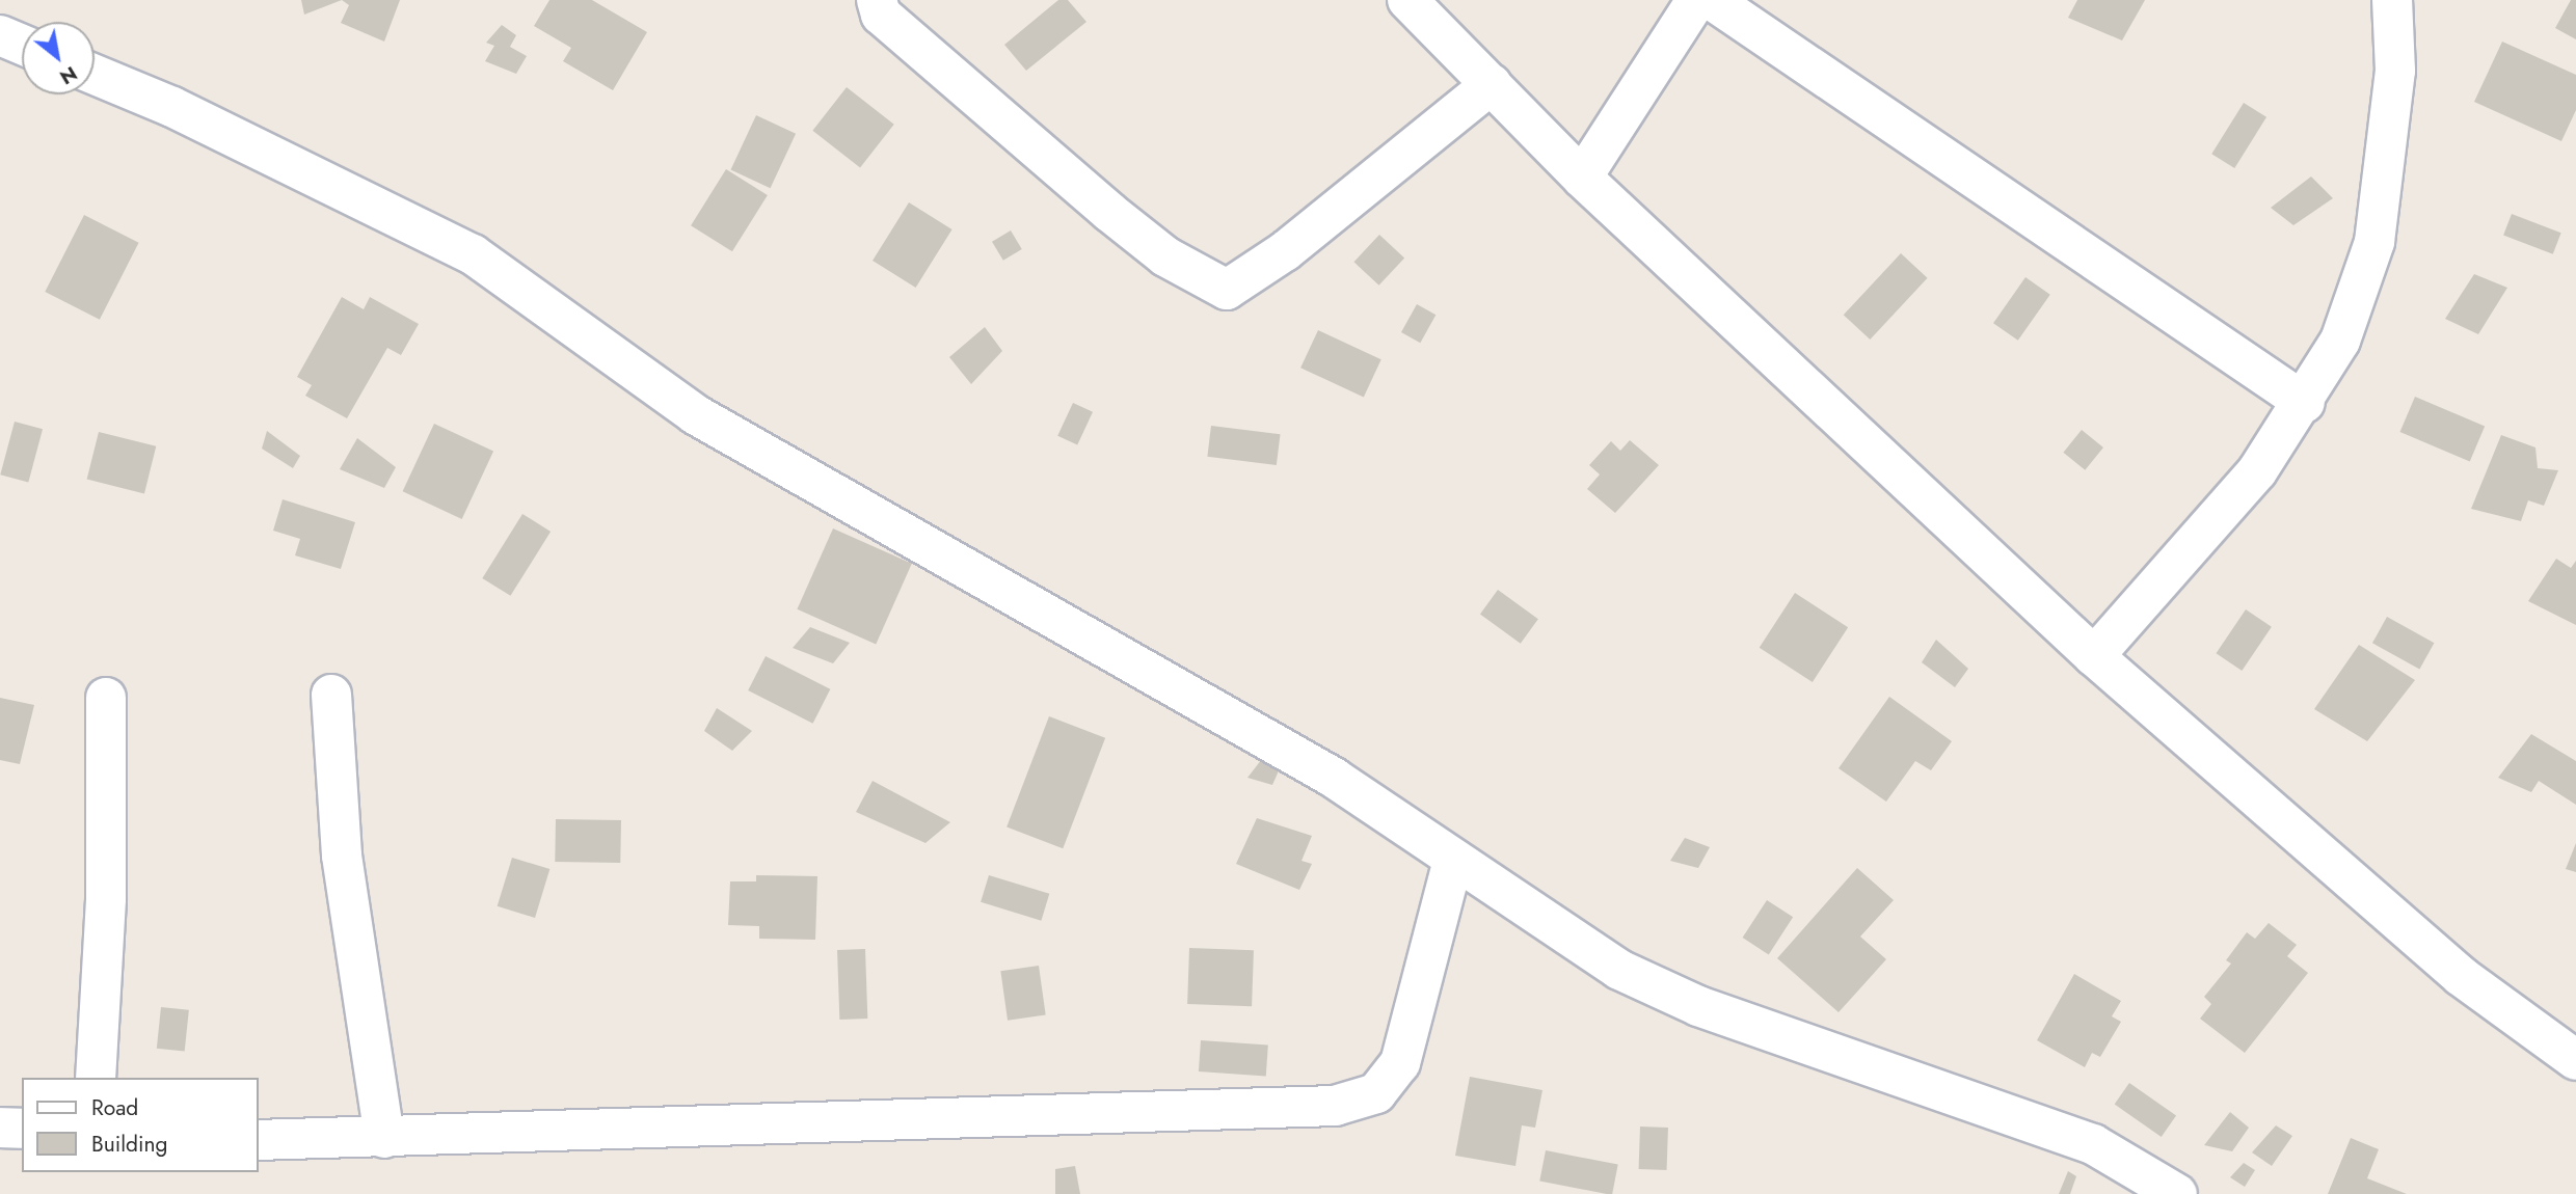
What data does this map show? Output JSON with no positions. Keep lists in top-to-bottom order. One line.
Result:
{"legend":["Road","Building"],"north":"bottom right"}
